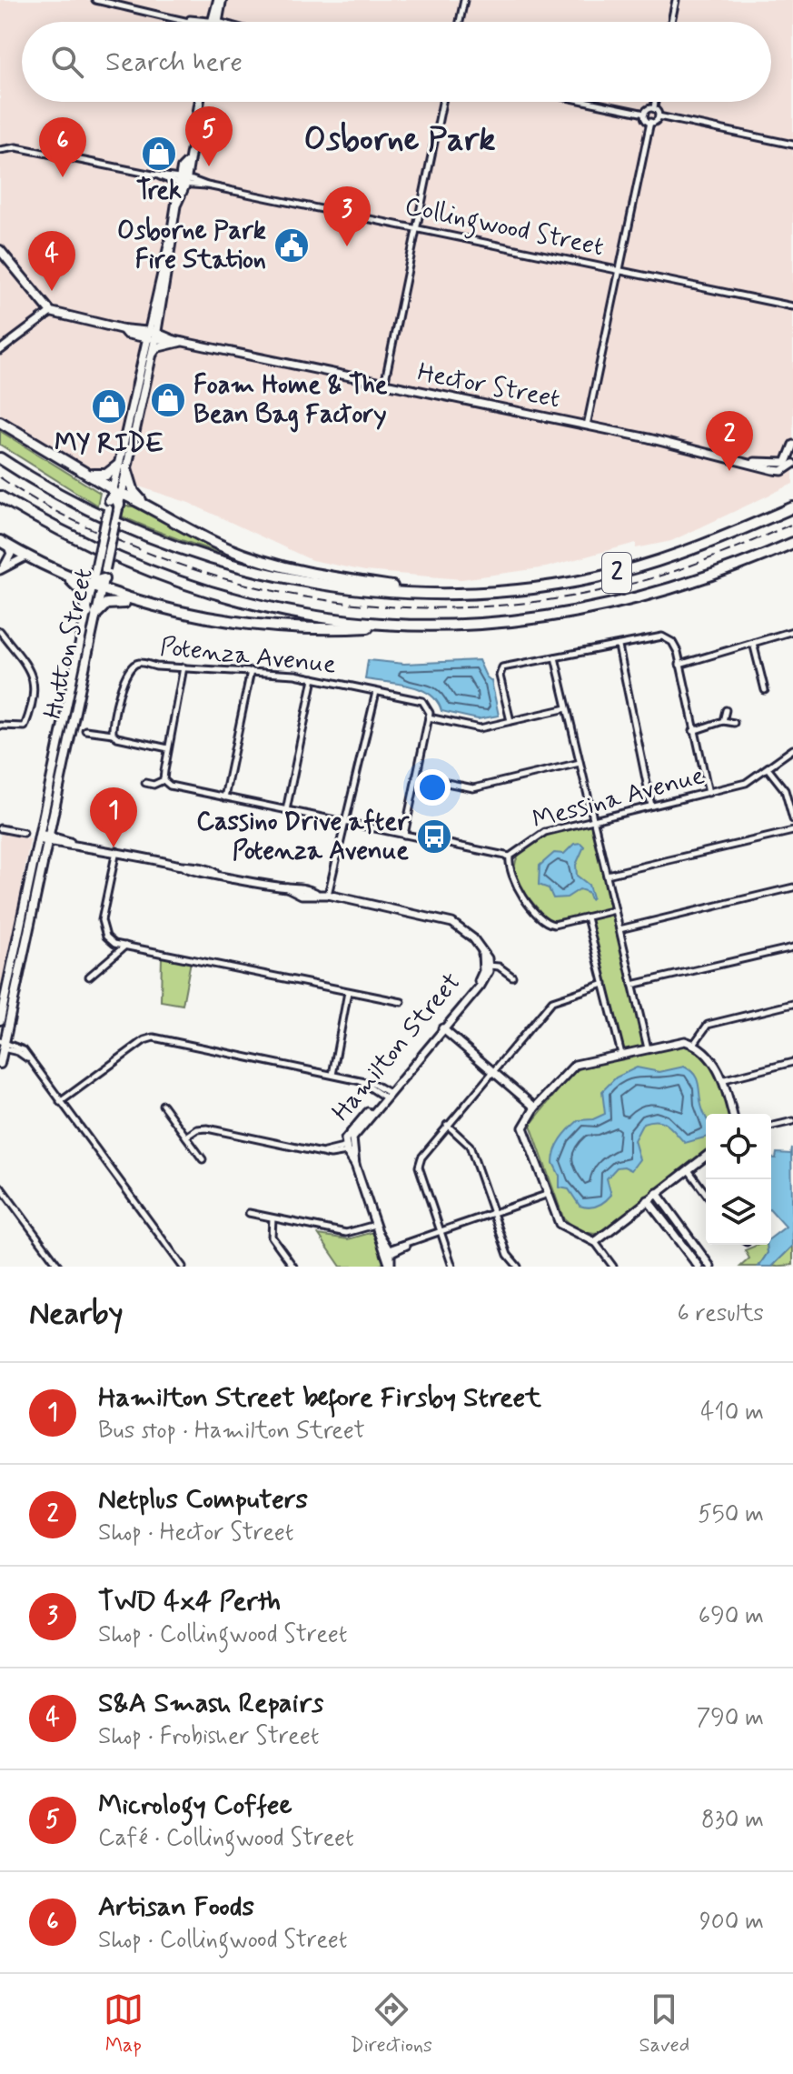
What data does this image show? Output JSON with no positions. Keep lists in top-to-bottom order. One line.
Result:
{"streets":{"highway":["2"],"main road":["Hector Street","Hutton Street"],"street":["Collingwood Street","Potenza Avenue","Messina Avenue","Hamilton Street"]},"crossings":[["Collingwood Street","Hutton Street"],["Hector Street","Hutton Street"],["Hutton Street","Hamilton Street"]],"districts":["Osborne Park"],"places":{"shop":["Trek","Foam Home & The Bean Bag Factory","MY RIDE"],"public building":["Osborne Park Fire Station"],"bus stop":["Cassino Drive after Potenza Avenue"]},"page":{"search":"Search here","pins":["5","6","3","4","2","1"],"heading":["Nearby","6 results"],"list":[{"mark":"1","name":"Hamilton Street before Firsby Street","note":"Bus stop · Hamilton Street","value":"410 m"},{"mark":"2","name":"Netplus Computers","note":"Shop · Hector Street","value":"550 m"},{"mark":"3","name":"TWD 4x4 Perth","note":"Shop · Collingwood Street","value":"690 m"},{"mark":"4","name":"S&A Smash Repairs","note":"Shop · Frobisher Street","value":"790 m"},{"mark":"5","name":"Micrology Coffee","note":"Café · Collingwood Street","value":"830 m"},{"mark":"6","name":"Artisan Foods","note":"Shop · Collingwood Street","value":"900 m"}],"nav":["Map","Directions","Saved"]}}
